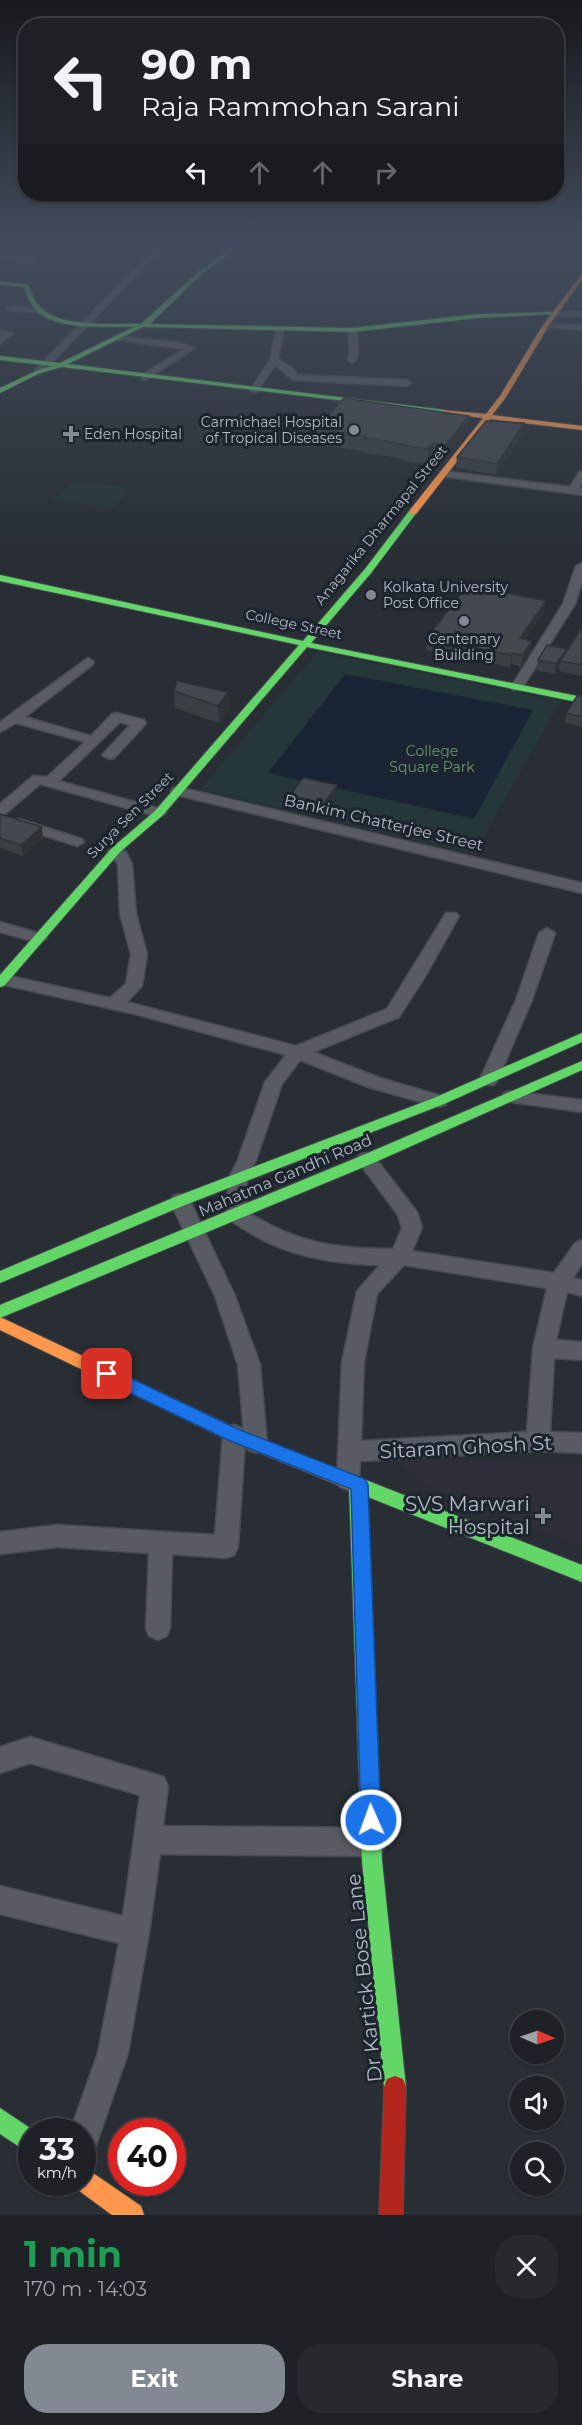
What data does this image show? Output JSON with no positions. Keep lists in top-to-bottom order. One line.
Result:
{"streets":{"main road":["Anagarika Dharmapal Street","College Street","Surya Sen Street","Mahatma Gandhi Road","Dr Kartick Bose Lane"],"street":["Bankim Chatterjee Street","Sitaram Ghosh St"]},"crossings":[["Anagarika Dharmapal Street","College Street"],["Anagarika Dharmapal Street","Surya Sen Street"],["College Street","Surya Sen Street"],["Surya Sen Street","Bankim Chatterjee Street"]],"parks":["College Square Park"],"places":{"other":["Carmichael Hospital of Tropical Diseases","Kolkata University Post Office","Centenary Building"],"health":["Eden Hospital","SVS Marwari Hospital"]},"north":"right","page":{"turn":["90 m","Raja Rammohan Sarani"],"speed":"33 km/h","limit":"40","heading":["1 min","170 m · 14:03"],"buttons":["Exit","Share"]}}
